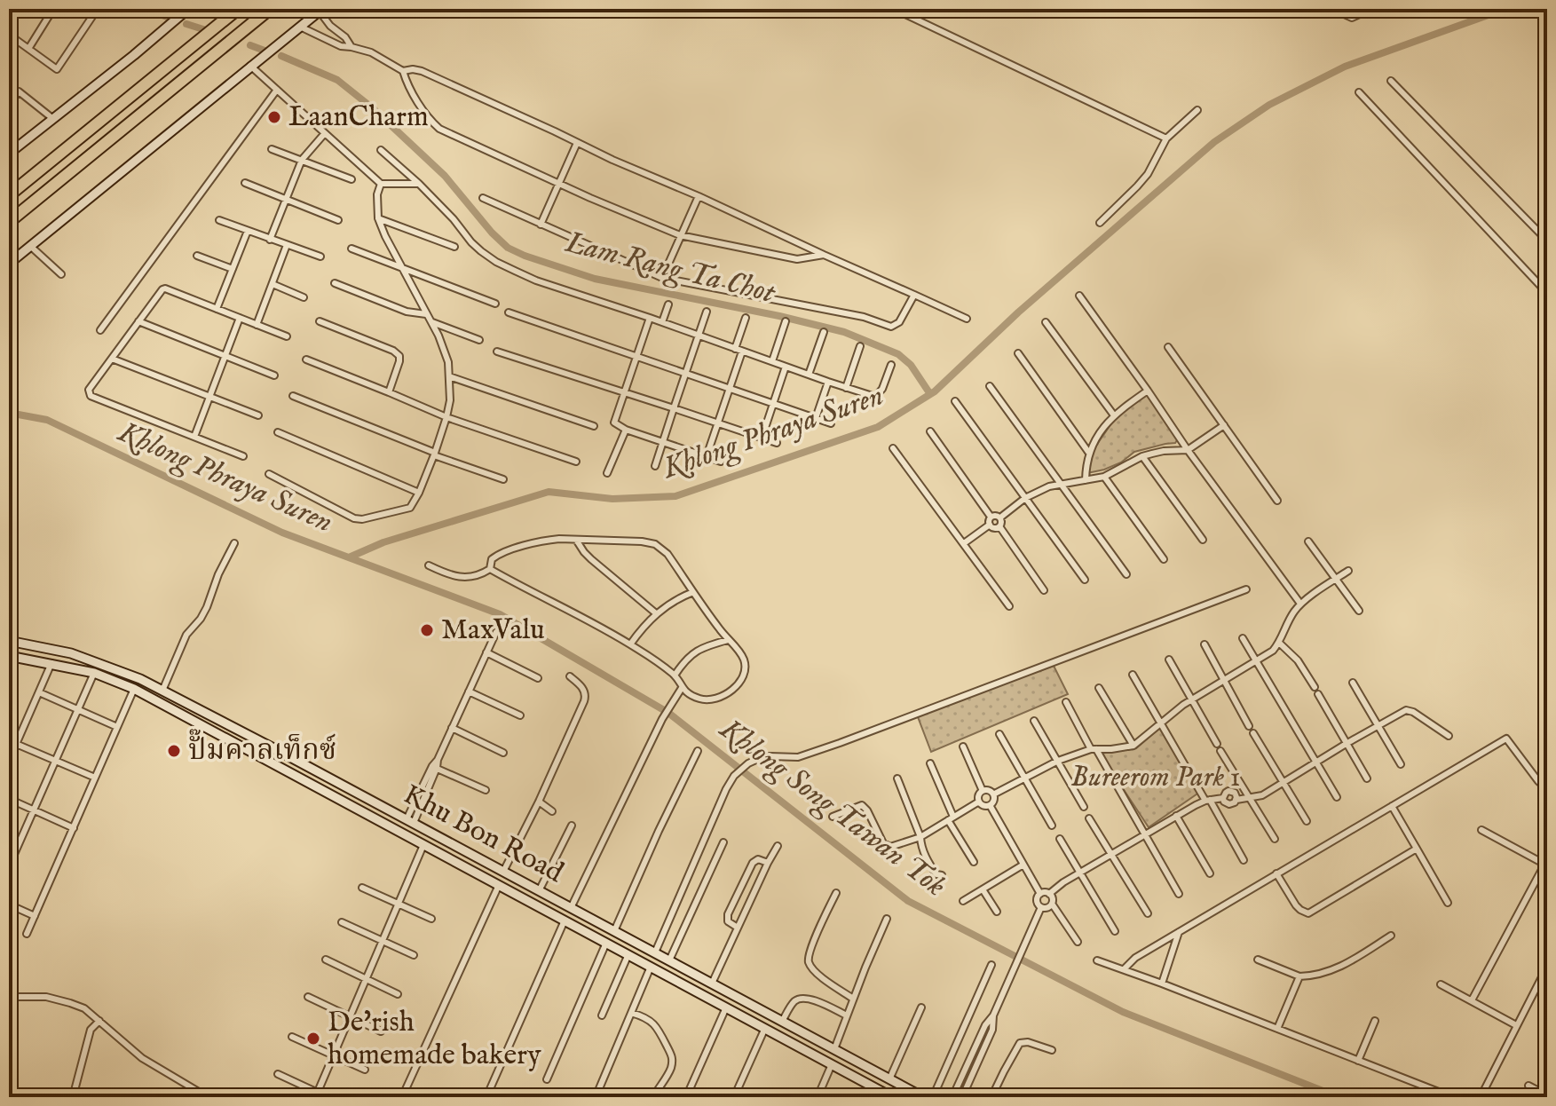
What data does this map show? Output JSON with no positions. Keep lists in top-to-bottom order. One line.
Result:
{"streets":{"main road":["Khu Bon Road"]},"water":["Lam Rang Ta Chot","Khlong Phraya Suren","Khlong Song Tawan Tok"],"parks":["Bureerom Park 1"],"places":["LaanCharm","MaxValu","ปั๊มคาลเท็กซ์","De'rish homemade bakery"]}
